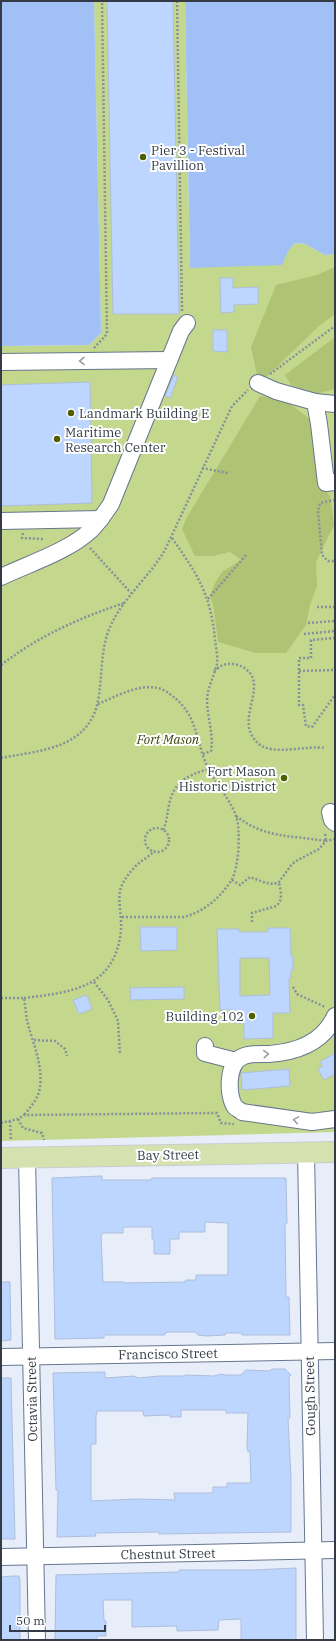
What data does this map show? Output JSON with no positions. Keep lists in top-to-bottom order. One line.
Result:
{"streets":{"main road":["Bay Street"],"street":["Francisco Street","Gough Street","Octavia Street","Chestnut Street"]},"crossings":[["Bay Street","Gough Street"],["Bay Street","Octavia Street"],["Francisco Street","Gough Street"],["Francisco Street","Octavia Street"],["Gough Street","Chestnut Street"],["Octavia Street","Chestnut Street"]],"parks":["Fort Mason"],"places":["Pier 3 - Festival Pavillion","Landmark Building E","Maritime Research Center","Fort Mason Historic District","Building 102"],"scale_bar":"50 m"}
